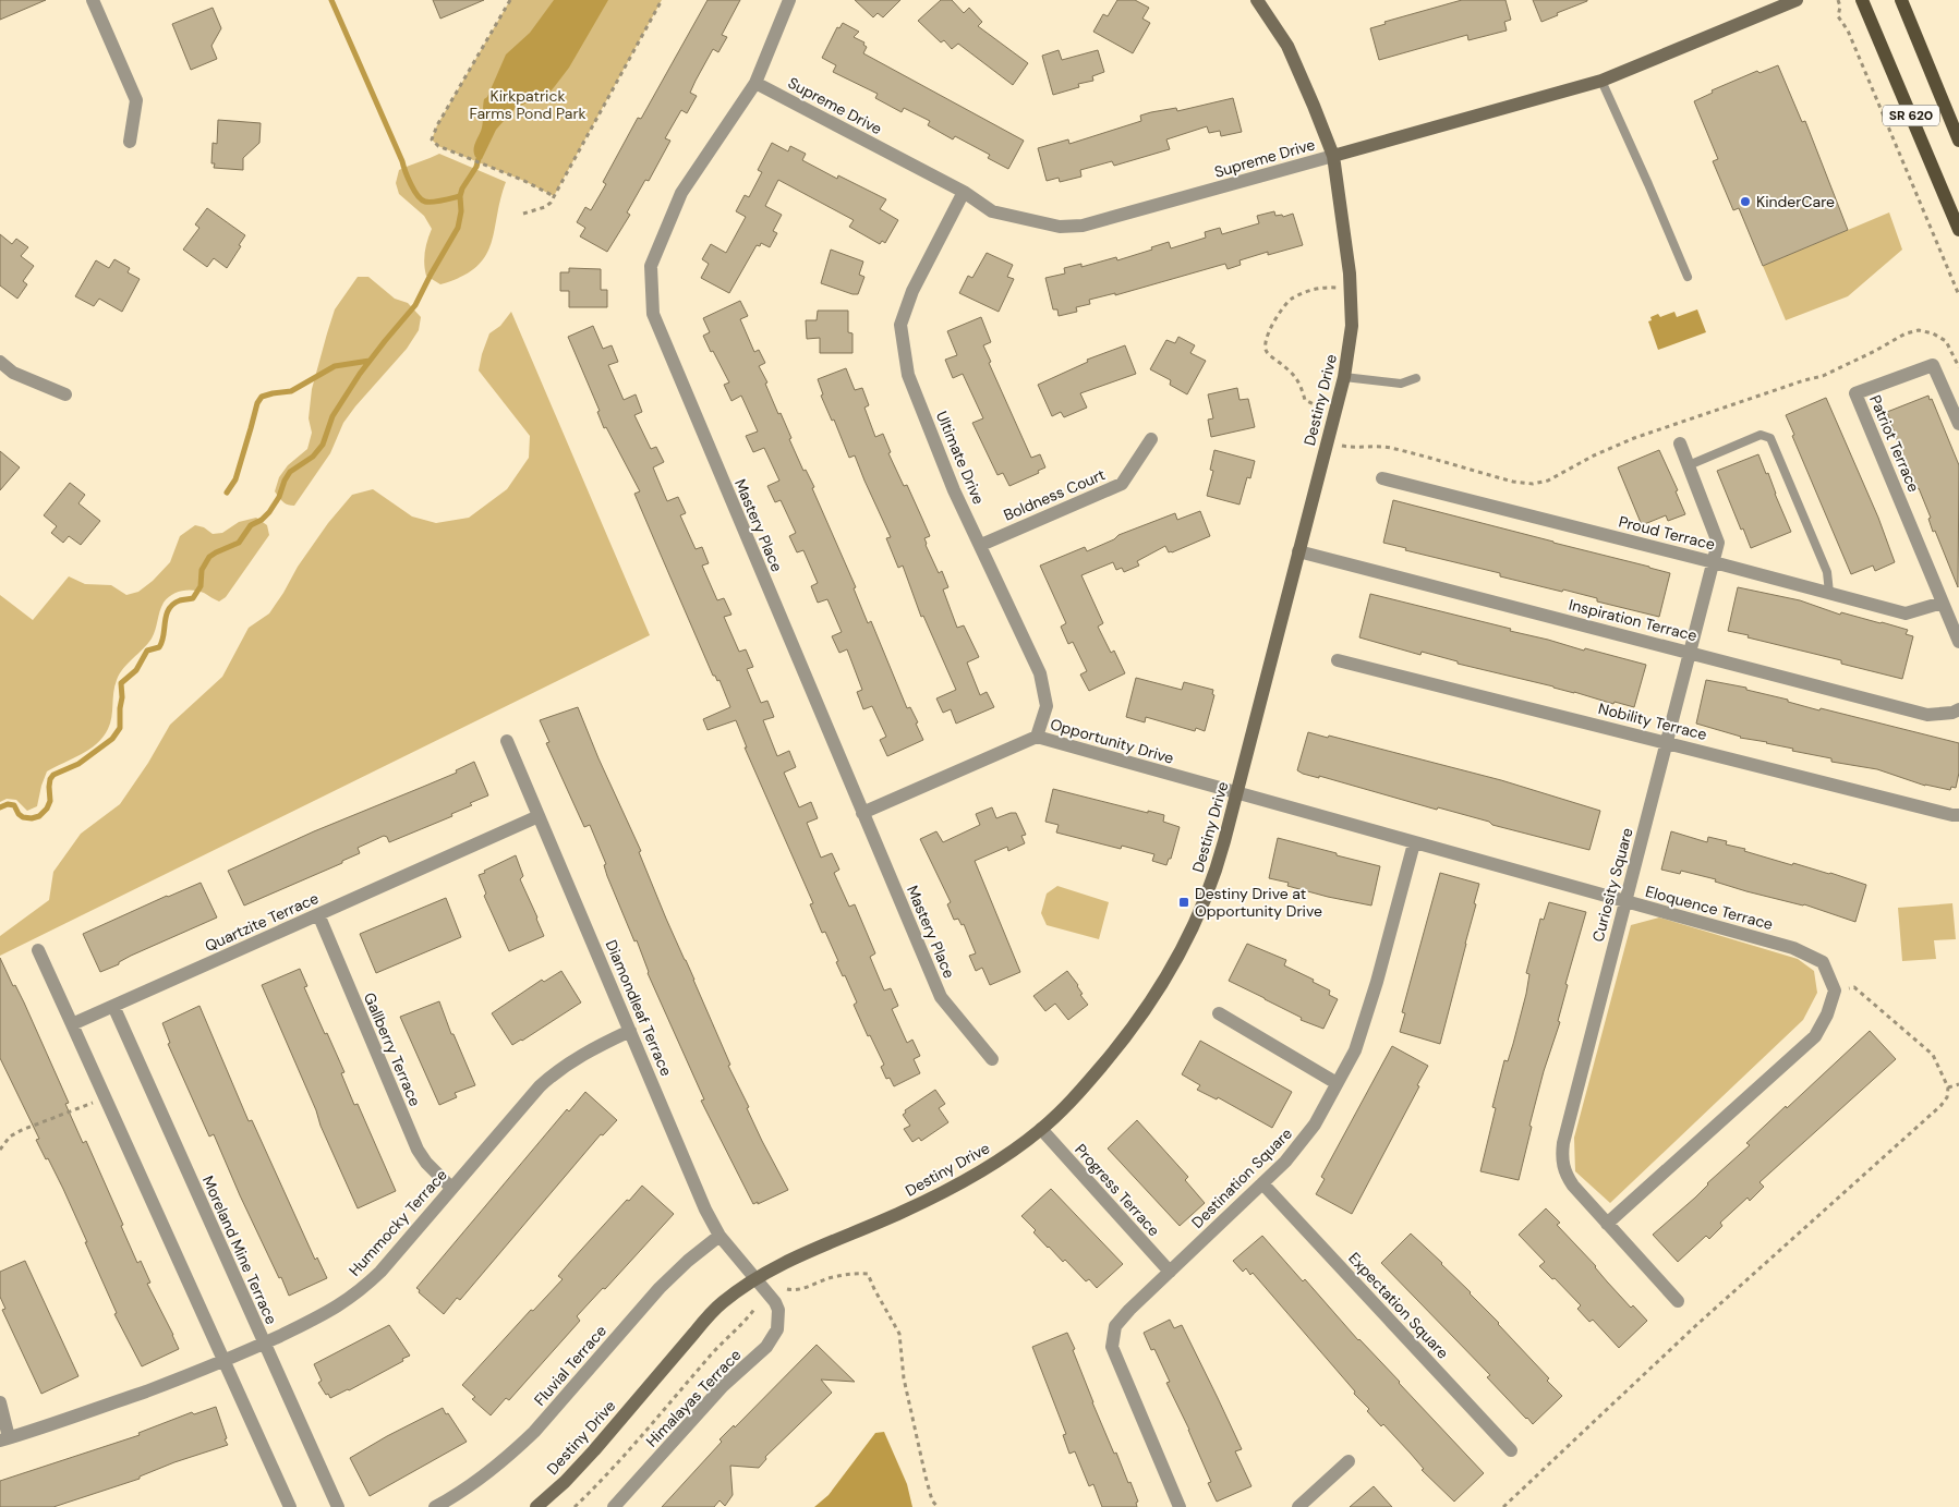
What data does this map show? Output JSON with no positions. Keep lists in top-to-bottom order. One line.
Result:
{"streets":{"main road":["SR 620"],"street":["Supreme Drive","Destiny Drive","Patriot Terrace","Ultimate Drive","Boldness Court","Mastery Place","Proud Terrace","Inspiration Terrace","Nobility Terrace","Opportunity Drive","Curiosity Square","Eloquence Terrace","Quartzite Terrace","Diamondleaf Terrace","Gallberry Terrace","Destination Square","Progress Terrace","Hummocky Terrace","Moreland Mine Terrace","Expectation Square","Fluvial Terrace","Himalayas Terrace"]},"crossings":[["Supreme Drive","Destiny Drive"],["Supreme Drive","Ultimate Drive"],["Supreme Drive","Mastery Place"],["Destiny Drive","Inspiration Terrace"],["Destiny Drive","Opportunity Drive"],["Destiny Drive","Eloquence Terrace"],["Destiny Drive","Diamondleaf Terrace"],["Destiny Drive","Progress Terrace"],["Destiny Drive","Himalayas Terrace"],["Patriot Terrace","Proud Terrace"],["Ultimate Drive","Boldness Court"],["Ultimate Drive","Opportunity Drive"],["Mastery Place","Opportunity Drive"],["Proud Terrace","Curiosity Square"],["Inspiration Terrace","Curiosity Square"],["Nobility Terrace","Curiosity Square"],["Opportunity Drive","Eloquence Terrace"],["Curiosity Square","Eloquence Terrace"],["Eloquence Terrace","Destination Square"],["Quartzite Terrace","Diamondleaf Terrace"],["Quartzite Terrace","Gallberry Terrace"],["Quartzite Terrace","Moreland Mine Terrace"],["Diamondleaf Terrace","Hummocky Terrace"],["Diamondleaf Terrace","Fluvial Terrace"],["Diamondleaf Terrace","Himalayas Terrace"],["Gallberry Terrace","Hummocky Terrace"],["Destination Square","Progress Terrace"],["Destination Square","Expectation Square"],["Hummocky Terrace","Moreland Mine Terrace"]],"parks":["Kirkpatrick Farms Pond Park"],"places":{"other":["KinderCare"],"transit":["Destiny Drive at Opportunity Drive"]}}
